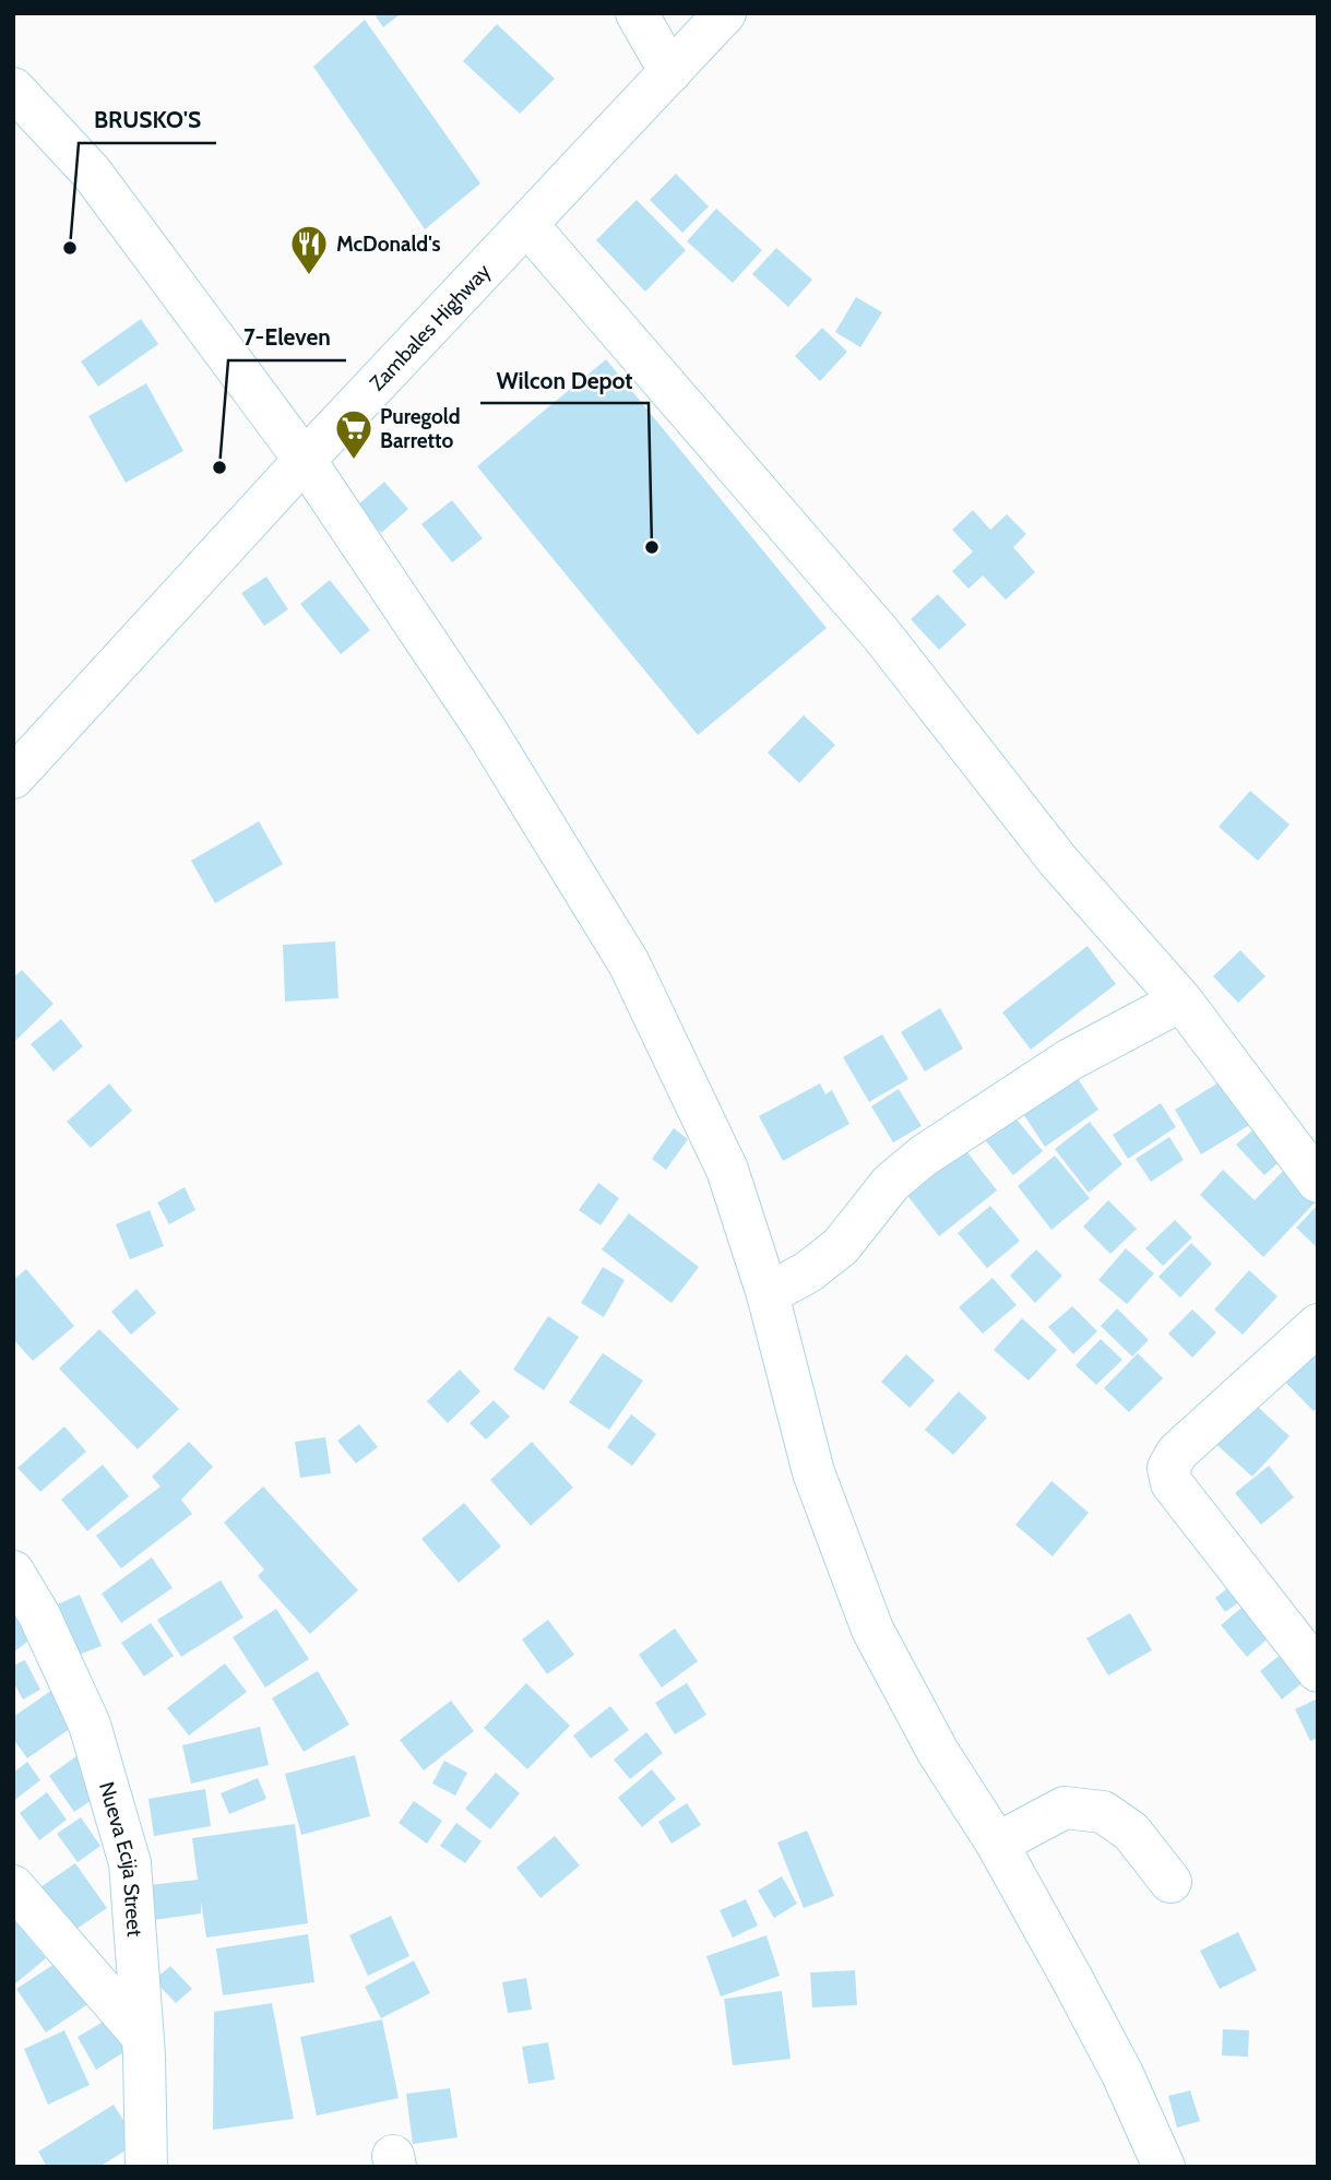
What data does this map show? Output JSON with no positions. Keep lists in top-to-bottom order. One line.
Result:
{"streets":{"street":["Zambales Highway","Nueva Ecija Street"]},"places":{"other":["BRUSKO'S","7-Eleven","Wilcon Depot"],"restaurant":["McDonald's"],"supermarket":["Puregold Barretto"]}}
